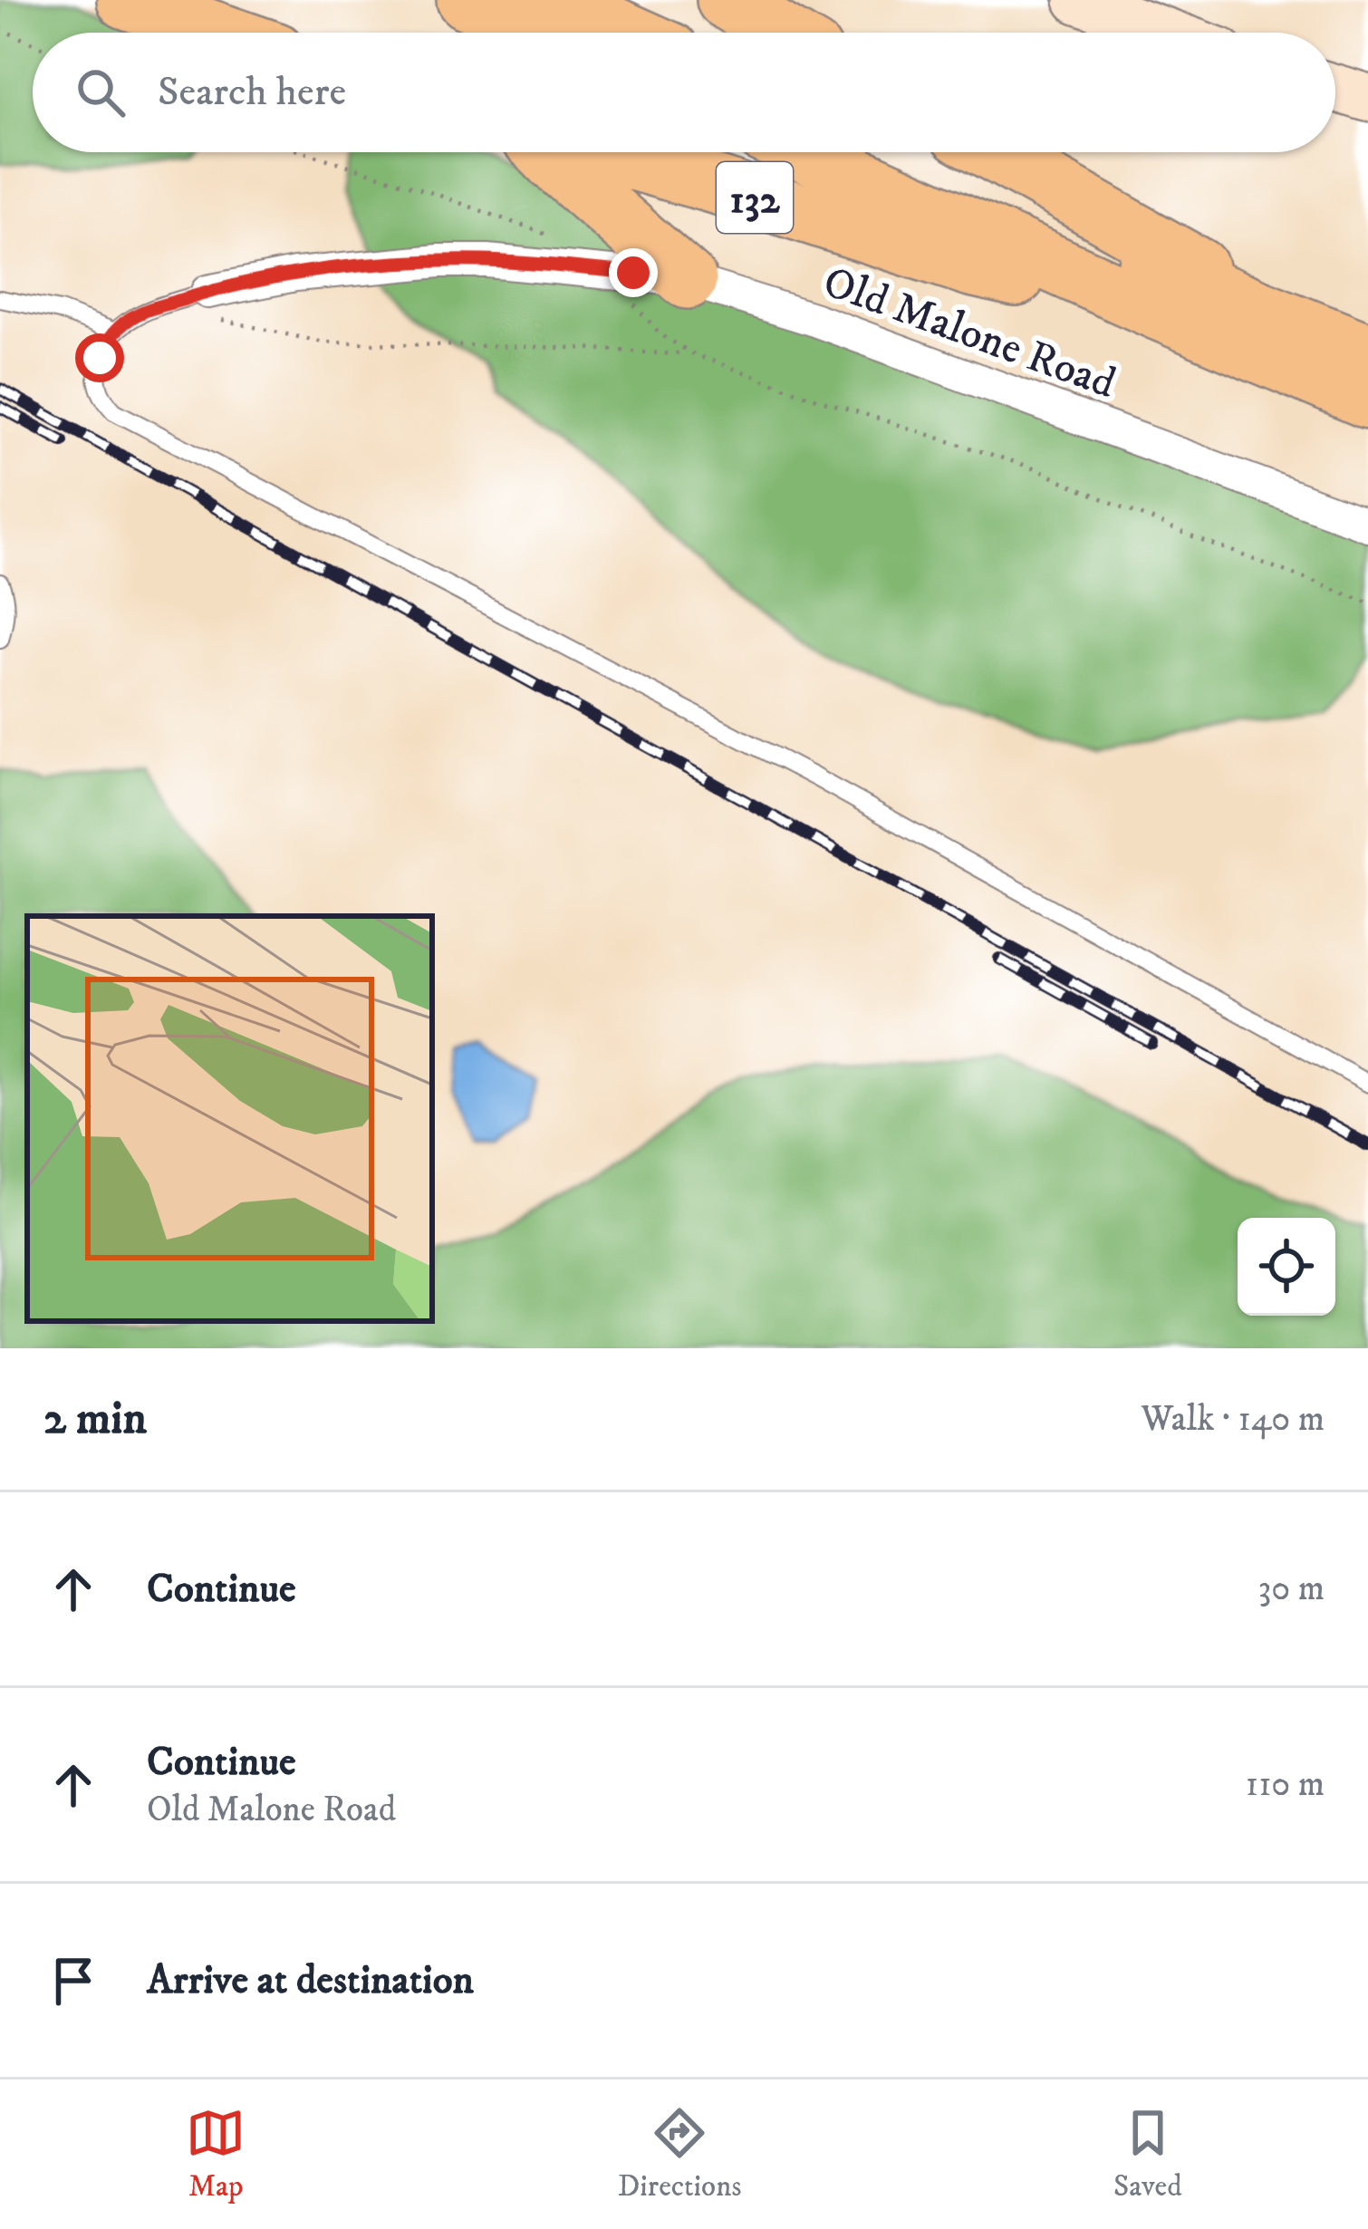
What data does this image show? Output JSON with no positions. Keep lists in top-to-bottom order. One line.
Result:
{"streets":{"highway":["132"],"street":["Old Malone Road"]},"page":{"search":"Search here","heading":["2 min","Walk · 140 m"],"list":[["Continue","30 m"],["Continue","Old Malone Road","110 m"],"Arrive at destination"],"nav":["Map","Directions","Saved"]}}
